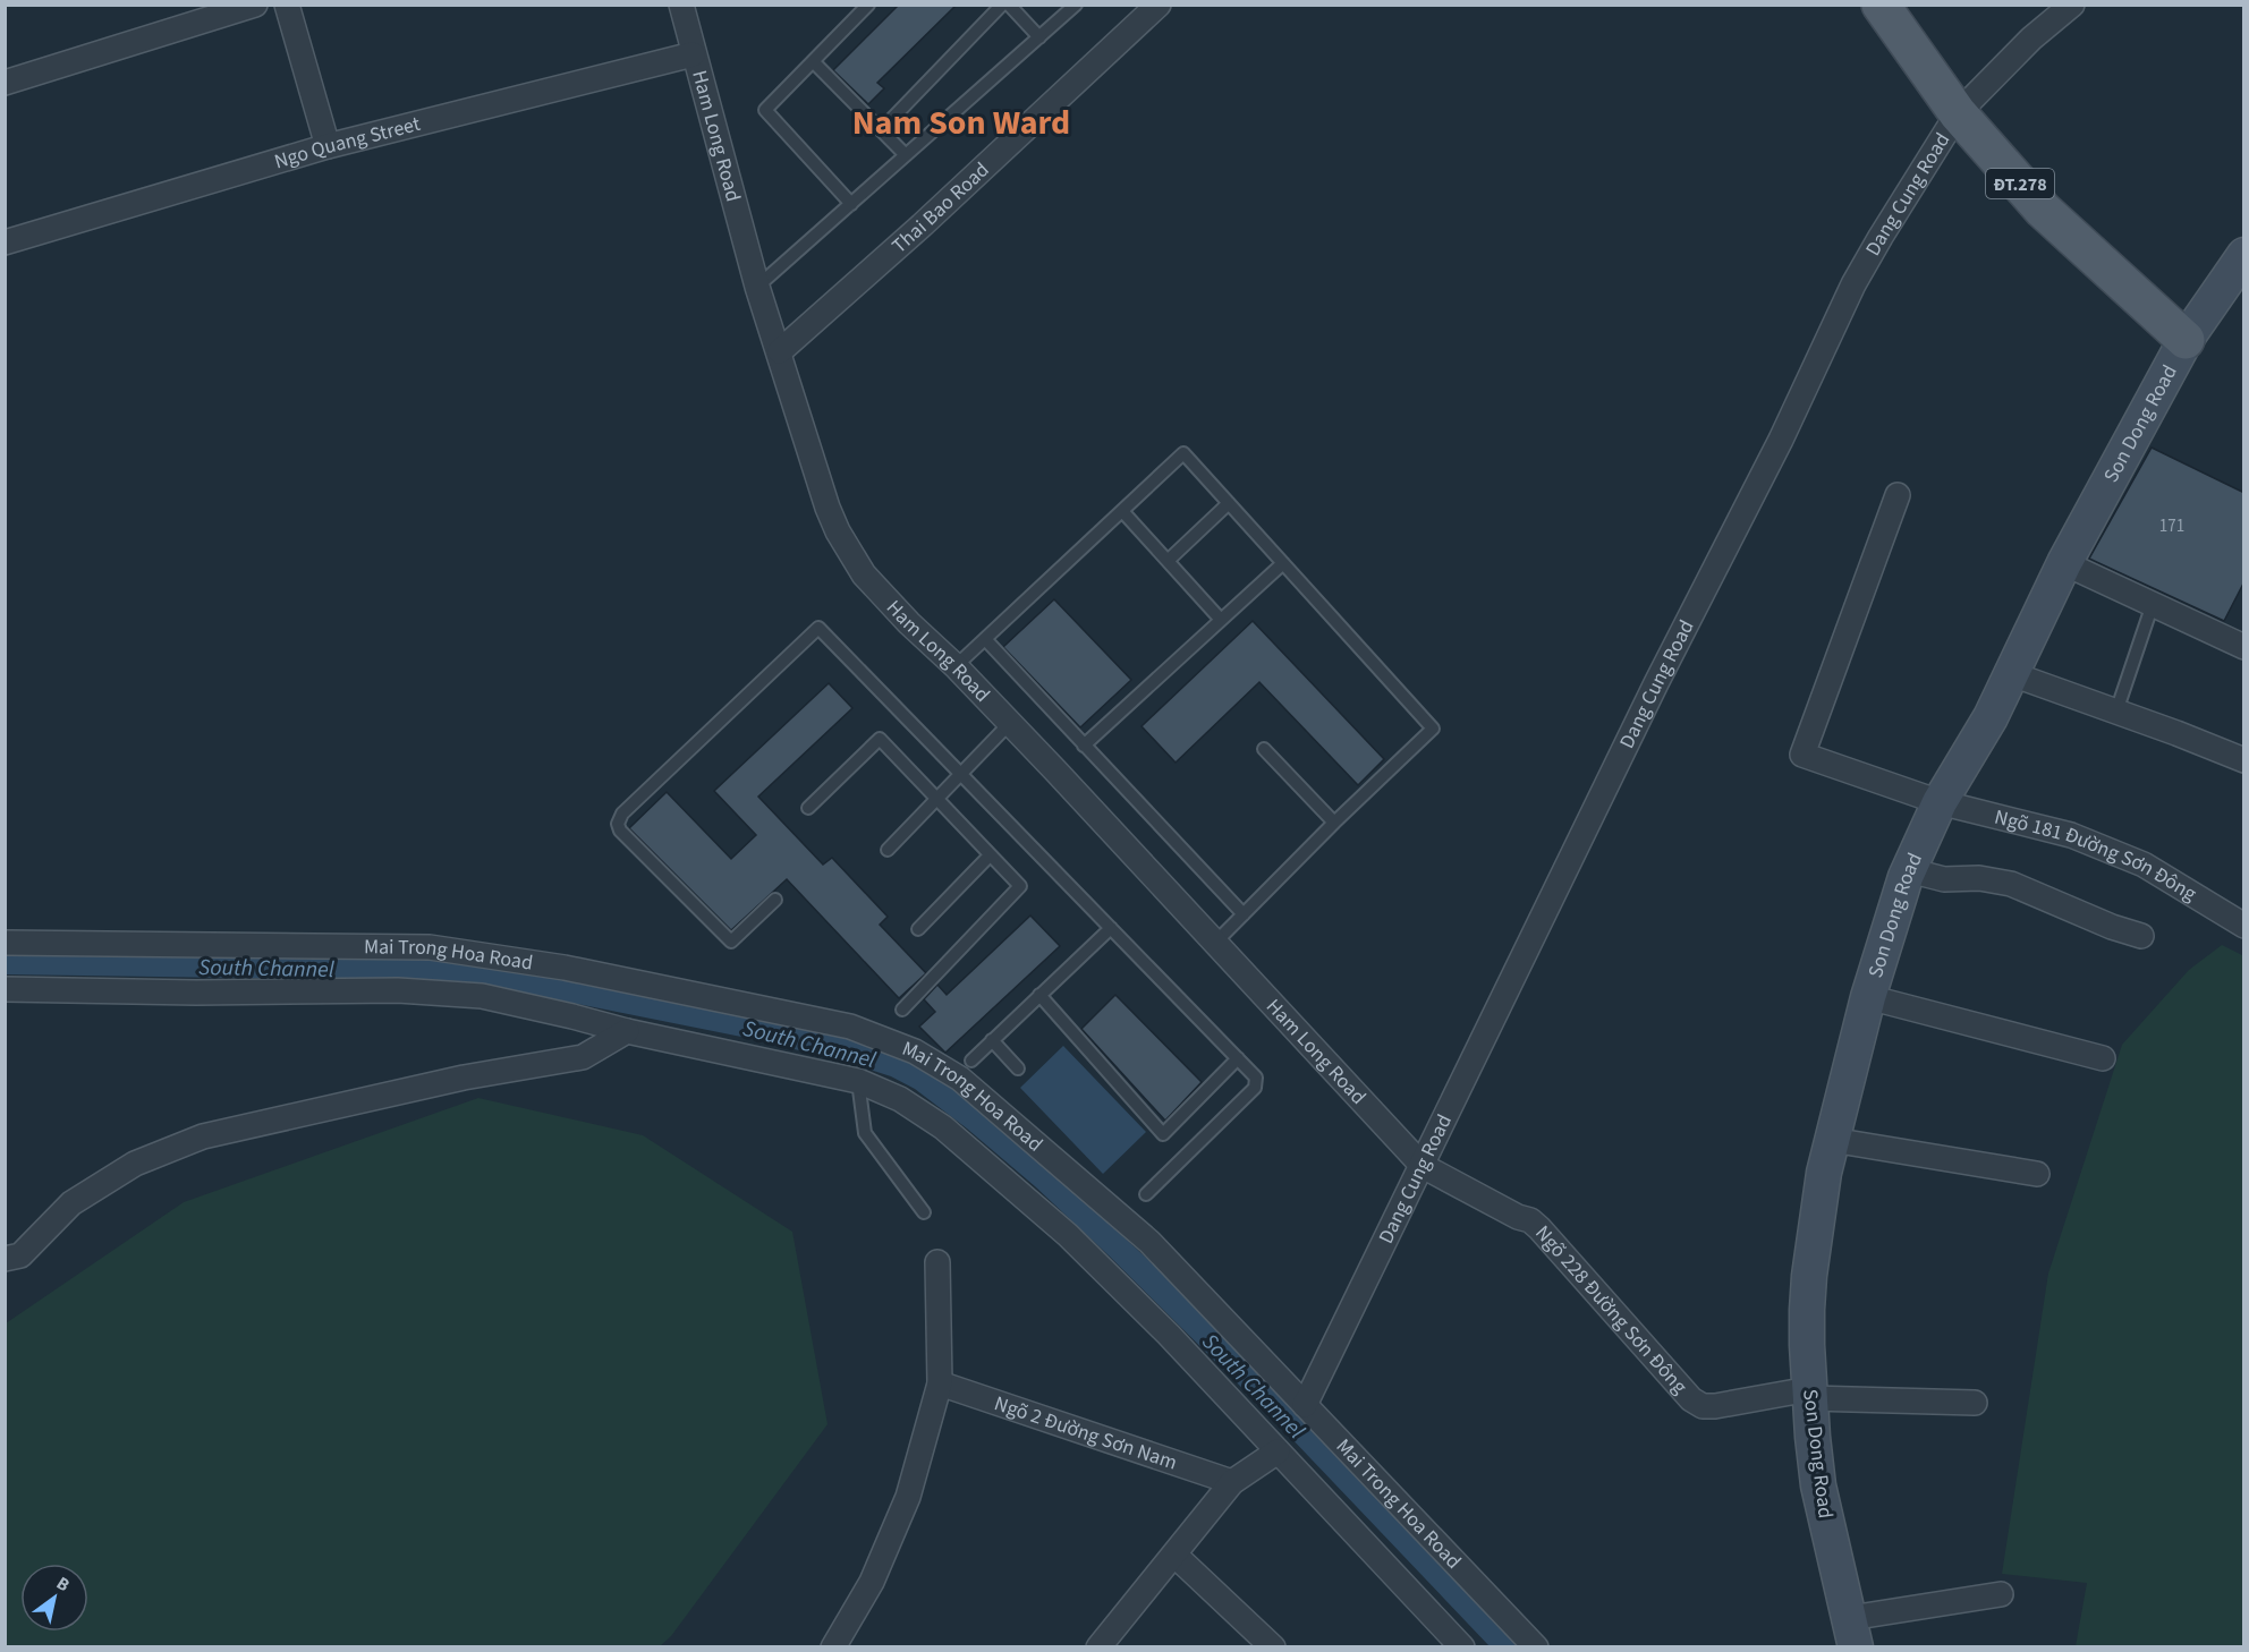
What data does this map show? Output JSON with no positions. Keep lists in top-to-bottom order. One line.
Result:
{"streets":{"main road":["ĐT.278","Son Dong Road"],"street":["Ham Long Road","Ngo Quang Street","Dang Cung Road","Thai Bao Road","Ngõ 181 Đường Sơn Đông","Mai Trong Hoa Road","Ngõ 228 Đường Sơn Đông","Ngõ 2 Đường Sơn Nam"]},"crossings":[["Ham Long Road","Ngo Quang Street"],["Ham Long Road","Dang Cung Road"],["Ham Long Road","Thai Bao Road"],["Ham Long Road","Ngõ 228 Đường Sơn Đông"],["ĐT.278","Dang Cung Road"],["ĐT.278","Son Dong Road"],["Dang Cung Road","Mai Trong Hoa Road"],["Dang Cung Road","Ngõ 228 Đường Sơn Đông"],["Son Dong Road","Ngõ 181 Đường Sơn Đông"],["Son Dong Road","Ngõ 228 Đường Sơn Đông"]],"districts":["Nam Son Ward"],"water":["South Channel"],"house_numbers":["171"],"north":"top right"}
